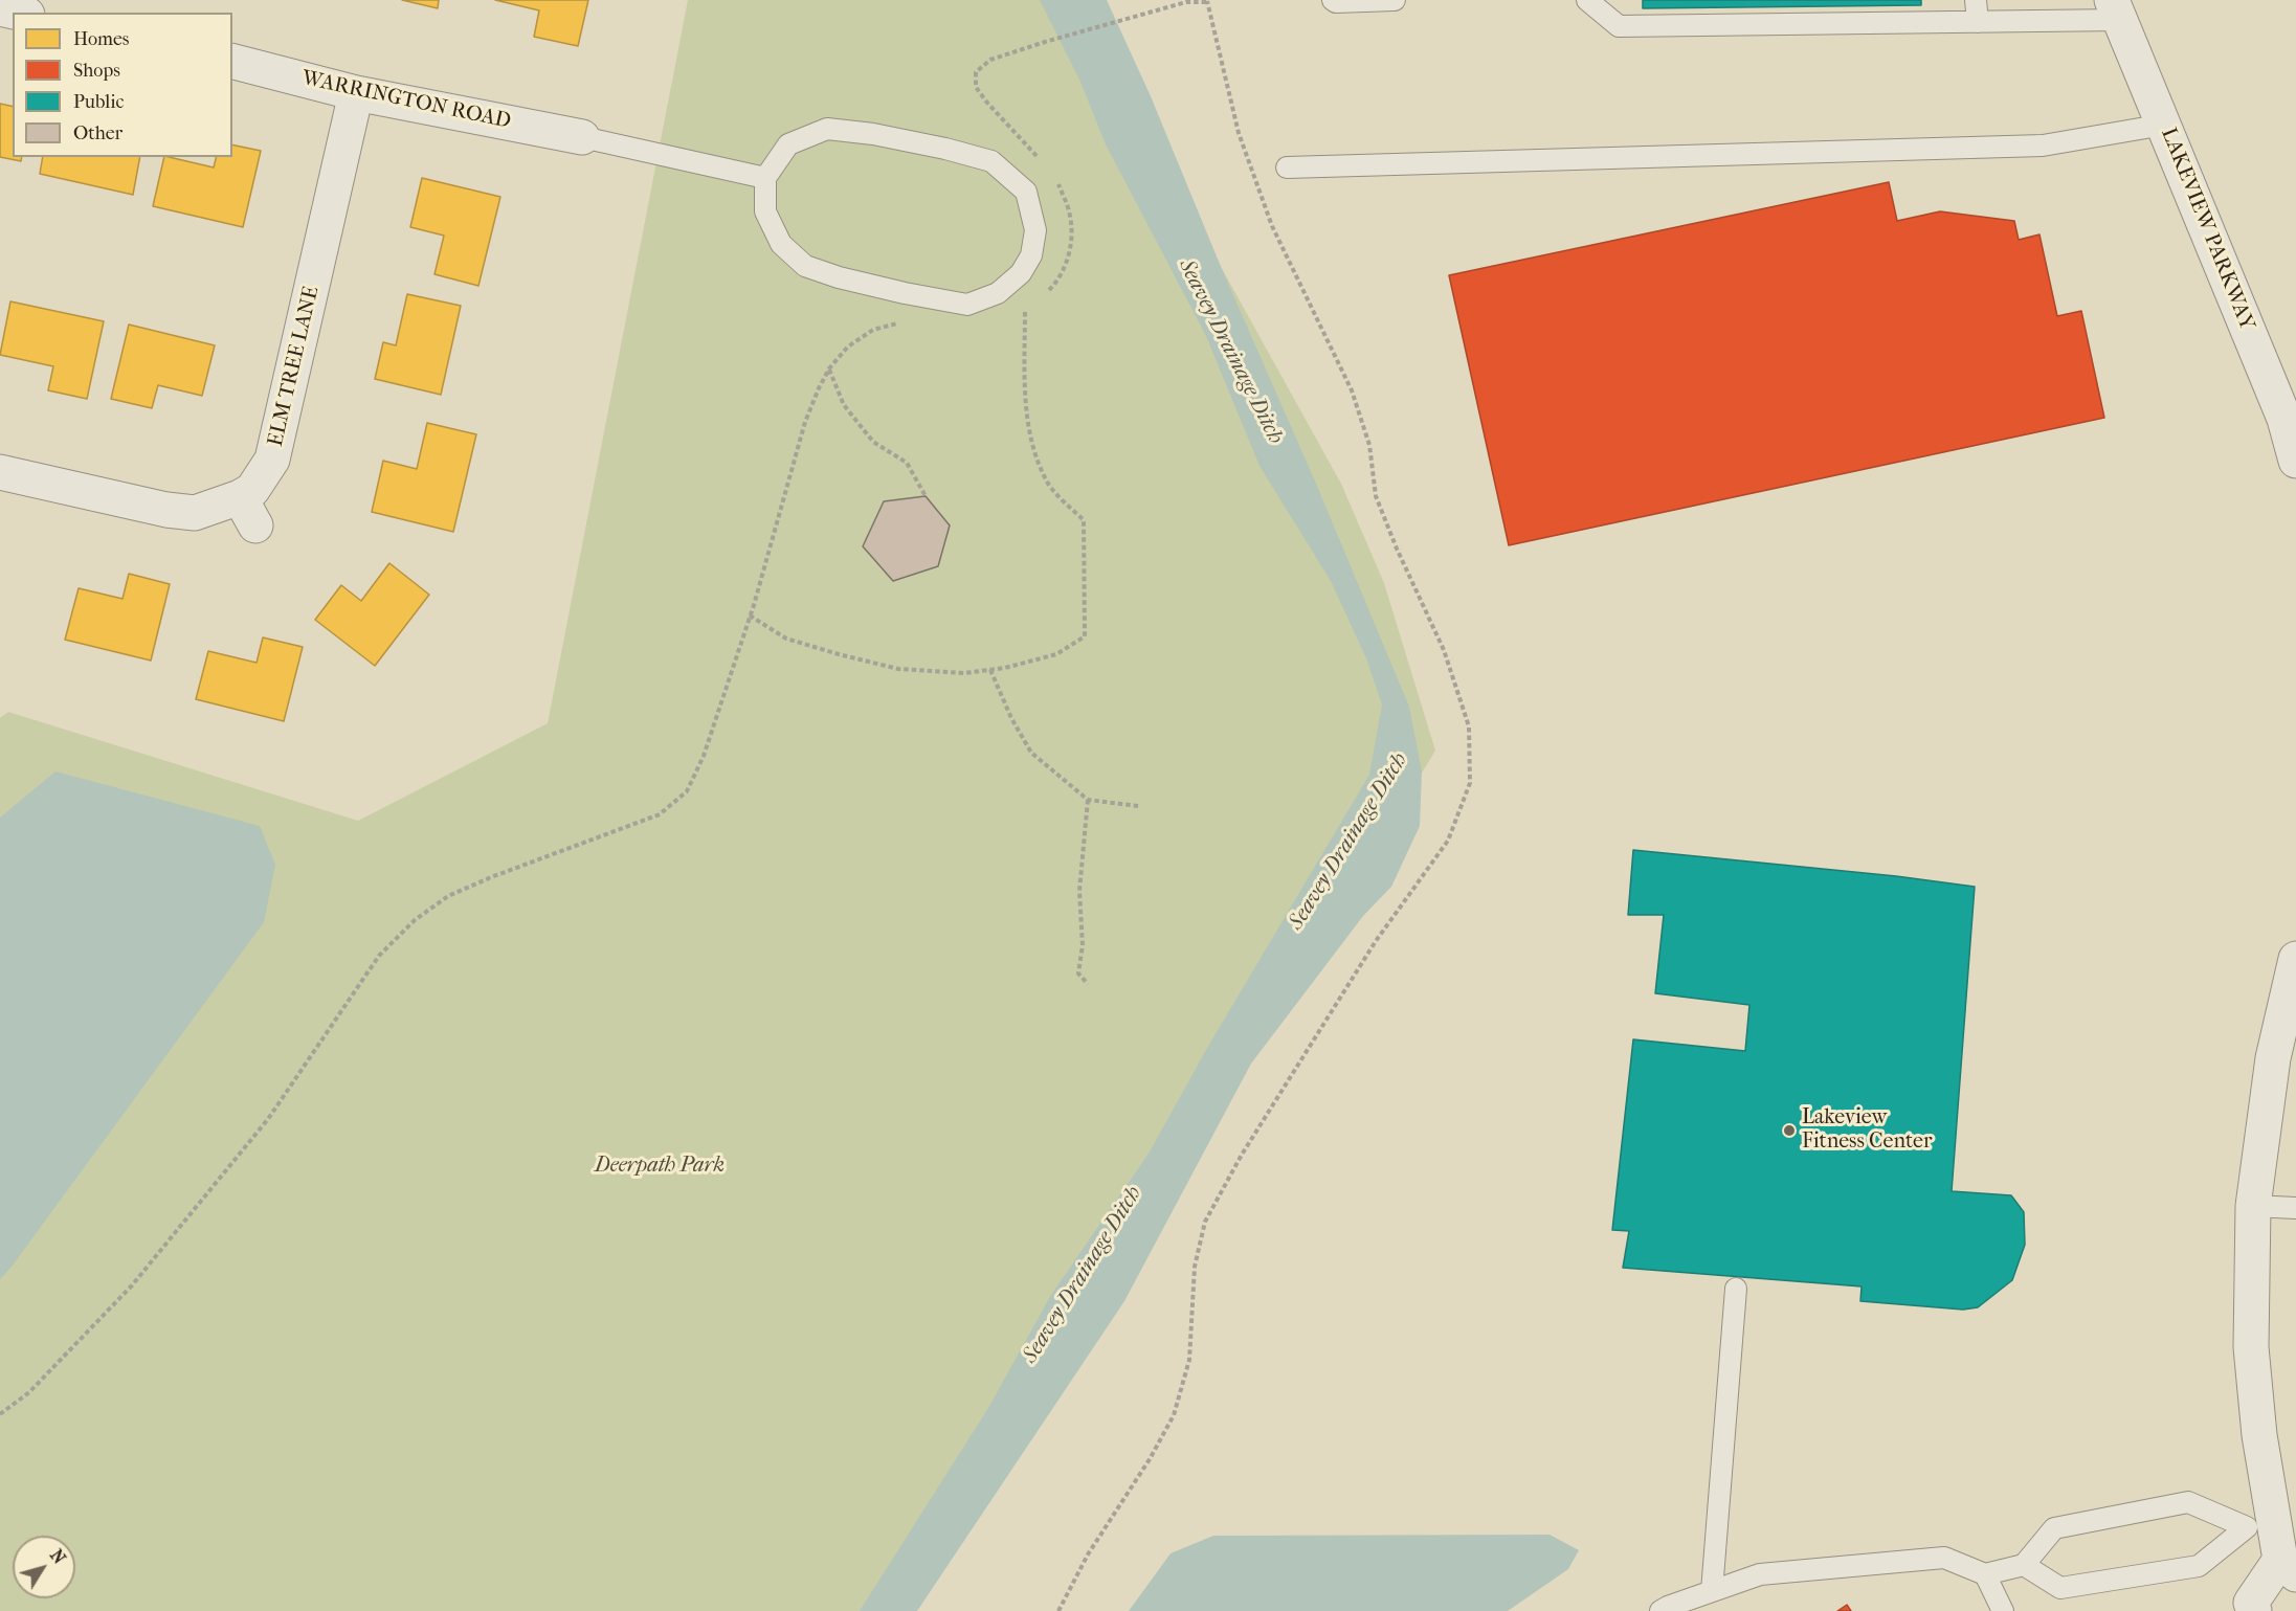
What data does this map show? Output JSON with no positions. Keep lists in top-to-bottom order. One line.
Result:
{"streets":{"street":["WARRINGTON ROAD","LAKEVIEW PARKWAY","ELM TREE LANE"]},"crossings":[["WARRINGTON ROAD","ELM TREE LANE"]],"water":["Seavey Drainage Ditch"],"parks":["Deerpath Park"],"places":["Lakeview Fitness Center"],"legend":["Homes","Shops","Public","Other"],"north":"top right"}
